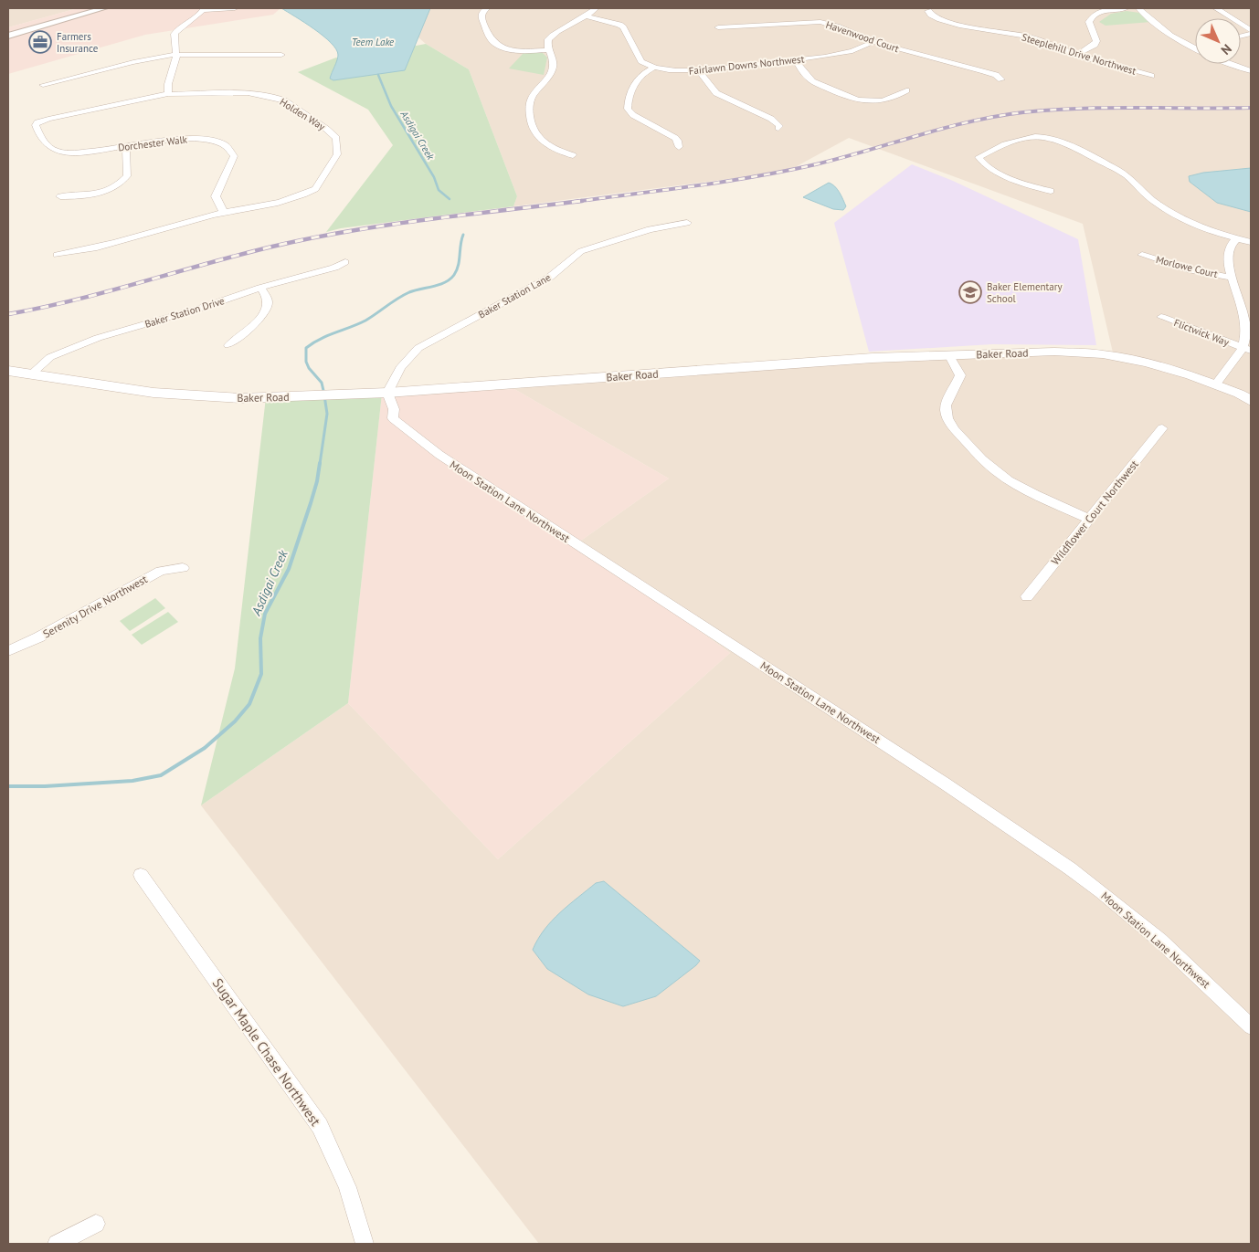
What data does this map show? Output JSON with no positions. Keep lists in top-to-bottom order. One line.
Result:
{"streets":{"main road":["Baker Road"],"street":["Havenwood Court","Steeplehill Drive Northwest","Fairlawn Downs Northwest","Holden Way","Dorchester Walk","Morlowe Court","Baker Station Lane","Baker Station Drive","Flictwick Way","Moon Station Lane Northwest","Wildflower Court Northwest","Serenity Drive Northwest","Sugar Maple Chase Northwest"]},"crossings":[["Havenwood Court","Fairlawn Downs Northwest"],["Holden Way","Dorchester Walk"],["Baker Station Lane","Baker Road"],["Baker Station Lane","Moon Station Lane Northwest"],["Baker Station Drive","Baker Road"],["Baker Road","Moon Station Lane Northwest"]],"water":["Teem Lake","Asdigai Creek"],"places":{"office":["Farmers Insurance"],"school or university":["Baker Elementary School"]},"north":"bottom right"}
